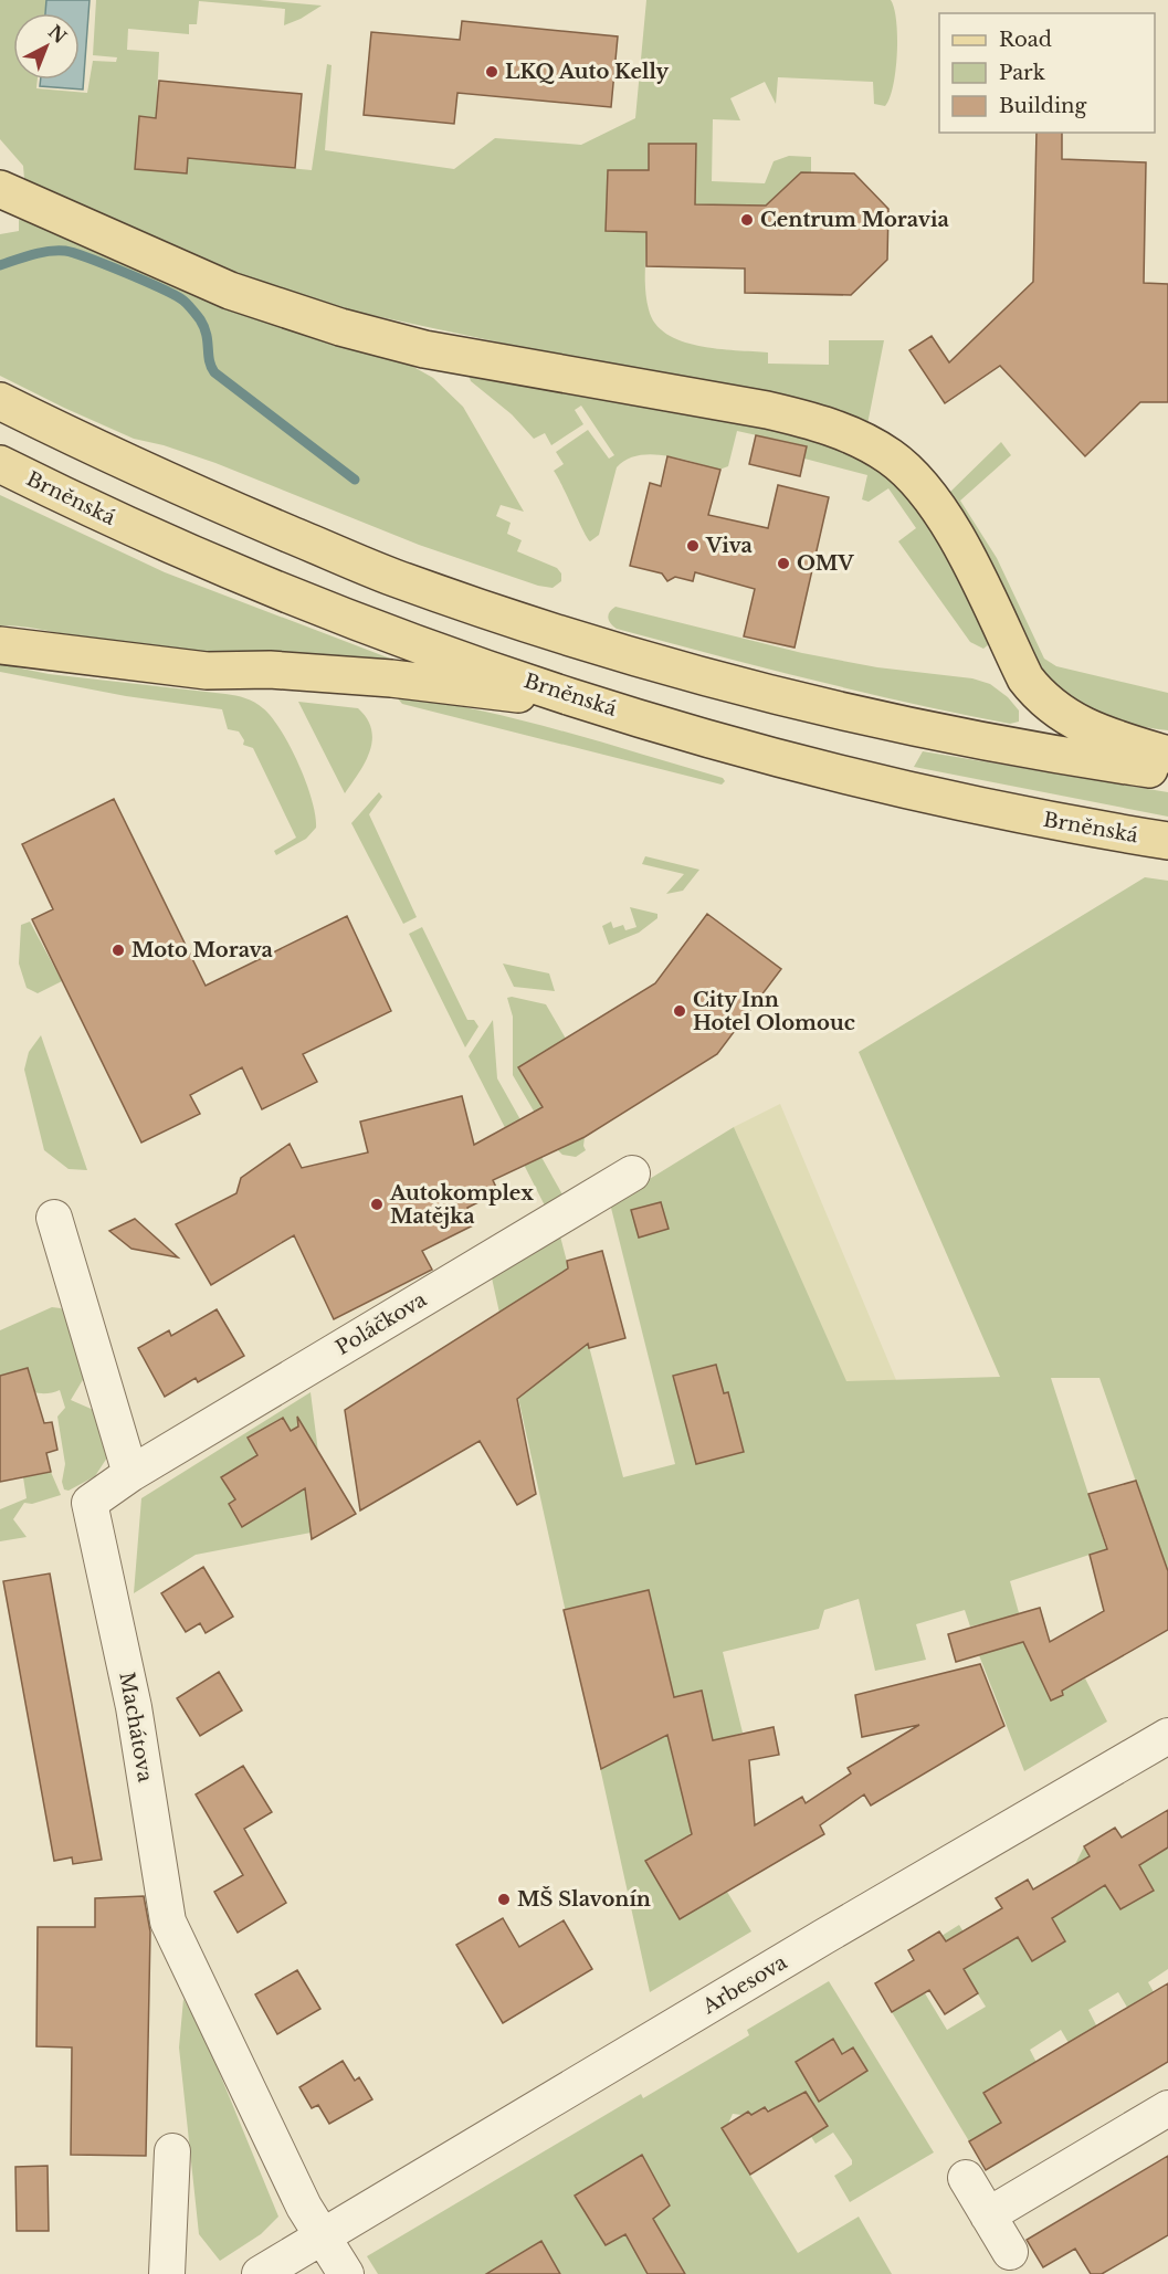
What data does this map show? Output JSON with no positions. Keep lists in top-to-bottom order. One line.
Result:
{"streets":{"main road":["Brněnská"],"street":["Poláčkova","Machátova","Arbesova"]},"crossings":[["Poláčkova","Machátova"],["Machátova","Arbesova"]],"places":["LKQ Auto Kelly","Centrum Moravia","Viva","OMV","Moto Morava","City Inn Hotel Olomouc","Autokomplex Matějka","MŠ Slavonín"],"legend":["Road","Park","Building"],"north":"top right"}
